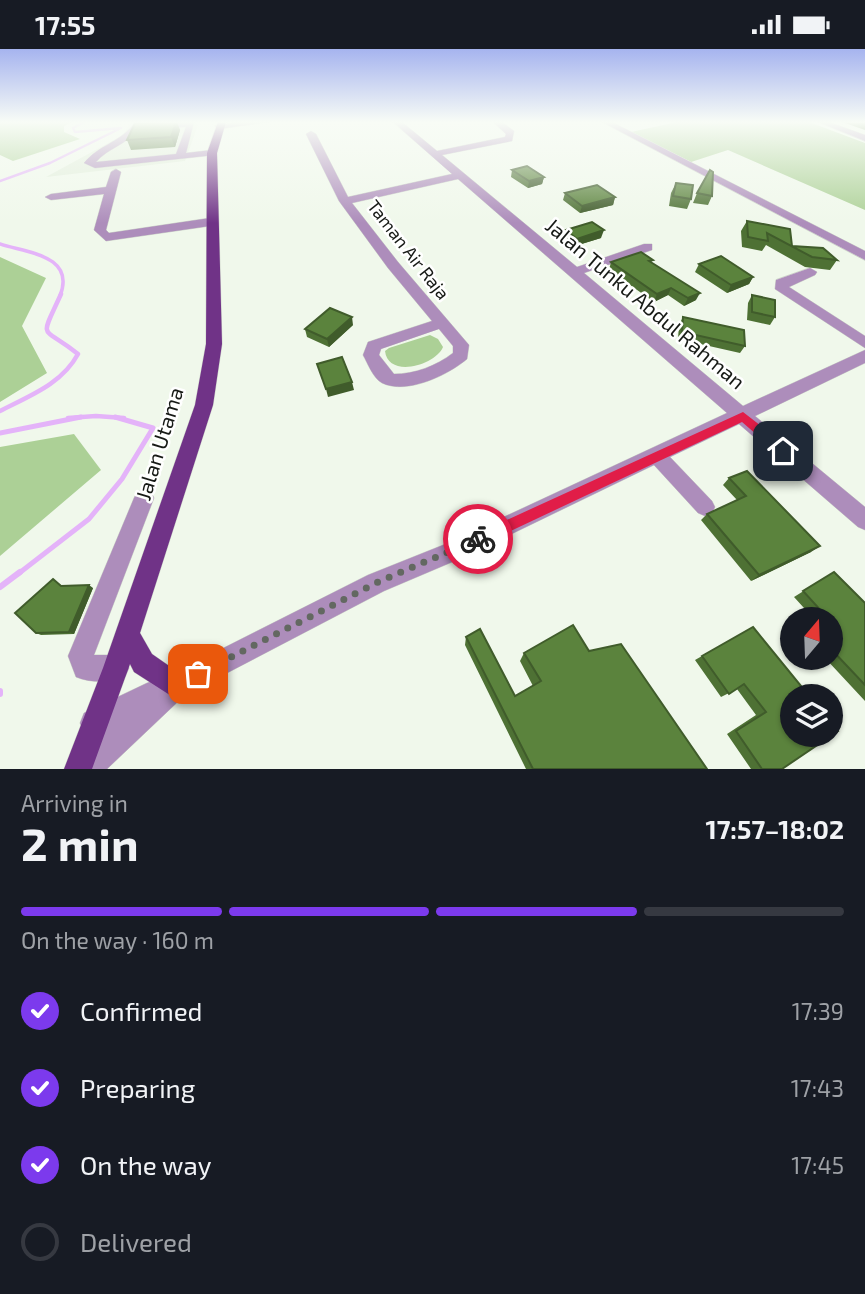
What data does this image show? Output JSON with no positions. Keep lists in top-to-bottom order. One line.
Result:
{"streets":{"main road":["Jalan Utama"],"street":["Taman Air Raja","Jalan Tunku Abdul Rahman"]},"crossings":[["Taman Air Raja","Jalan Tunku Abdul Rahman"]],"north":"top","page":{"status":"17:55","heading":["2 min","Arriving in","17:57–18:02"],"bar":"On the way · 160 m","list":[["Confirmed","17:39"],["Preparing","17:43"],["On the way","17:45"],"Delivered"]}}
